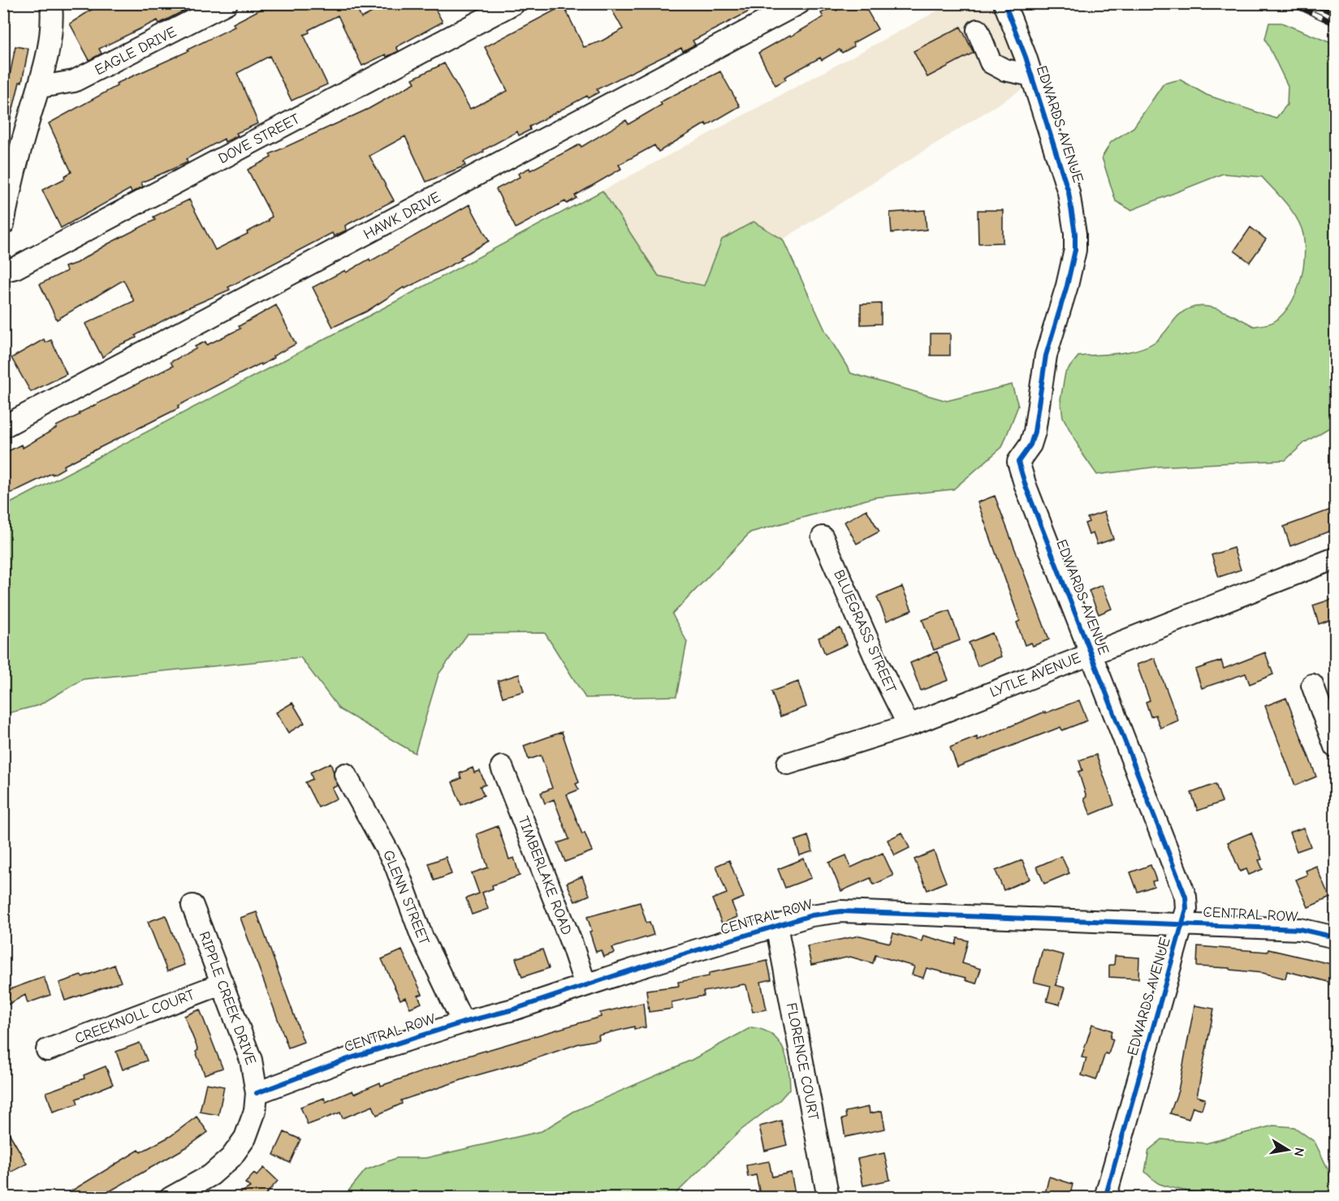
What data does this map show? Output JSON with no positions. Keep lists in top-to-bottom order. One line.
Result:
{"streets":{"street":["EAGLE DRIVE","EDWARDS AVENUE","DOVE STREET","HAWK DRIVE","BLUEGRASS STREET","LYTLE AVENUE","TIMBERLAKE ROAD","GLENN STREET","CENTRAL ROW","RIPPLE CREEK DRIVE","CREEKNOLL COURT","FLORENCE COURT"]},"crossings":[["EDWARDS AVENUE","LYTLE AVENUE"],["EDWARDS AVENUE","CENTRAL ROW"],["BLUEGRASS STREET","LYTLE AVENUE"],["TIMBERLAKE ROAD","CENTRAL ROW"],["GLENN STREET","CENTRAL ROW"],["CENTRAL ROW","RIPPLE CREEK DRIVE"],["CENTRAL ROW","FLORENCE COURT"],["RIPPLE CREEK DRIVE","CREEKNOLL COURT"]],"north":"right"}
